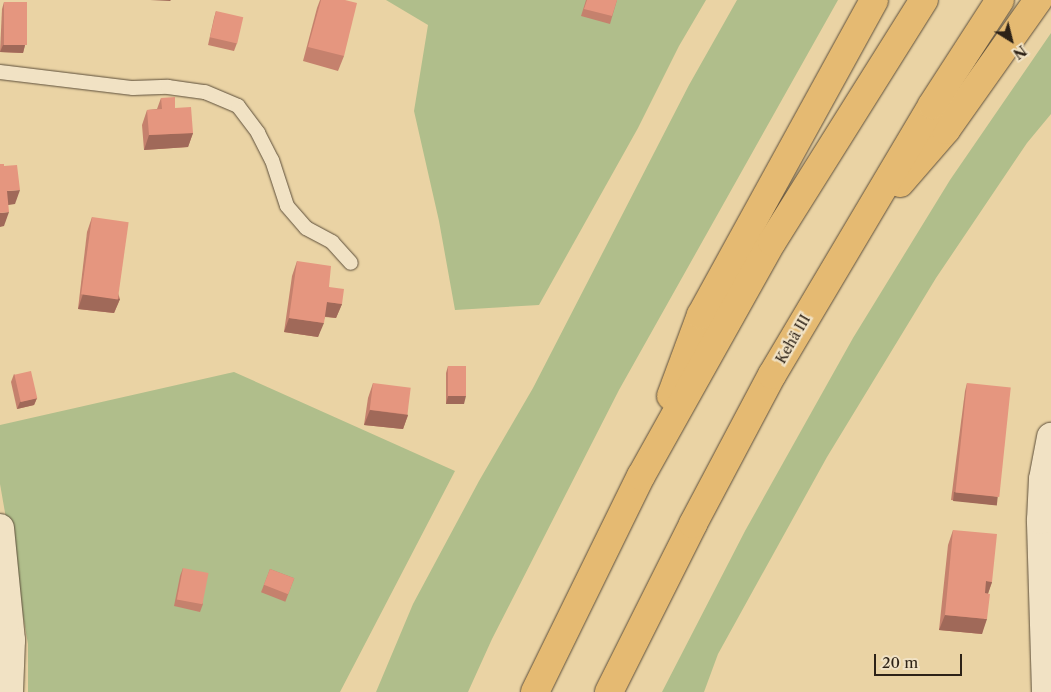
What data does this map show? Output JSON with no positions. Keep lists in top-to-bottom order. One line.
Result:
{"streets":{"highway":["Kehä III"]},"scale_bar":"20 m","north":"bottom right"}
